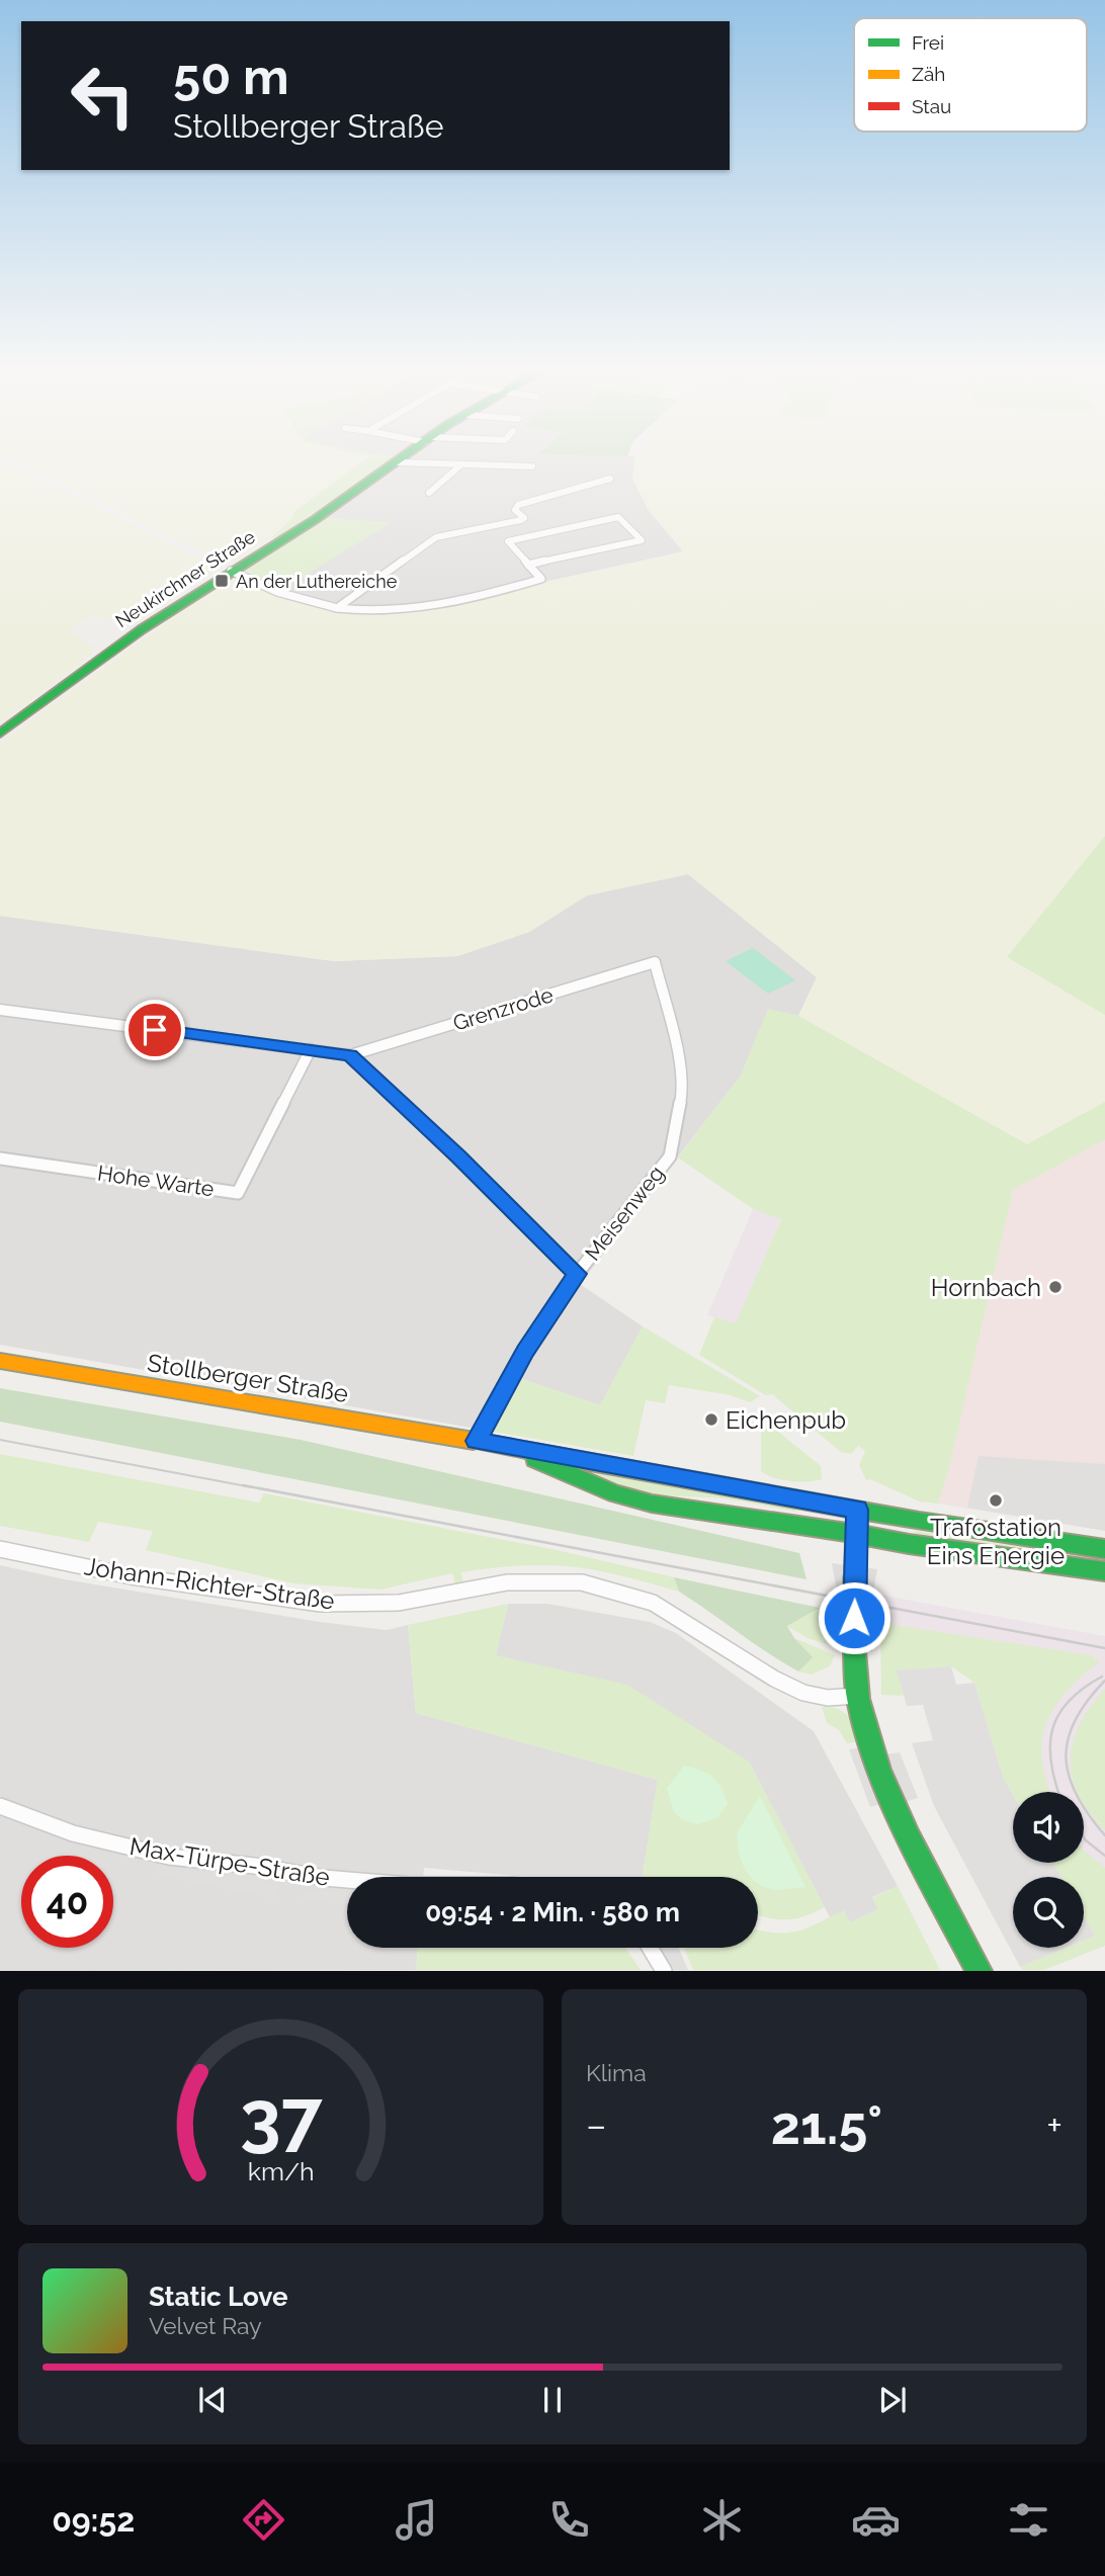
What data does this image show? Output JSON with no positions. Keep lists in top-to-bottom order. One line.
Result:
{"streets":{"main road":["Neukirchner Straße","Stollberger Straße"],"street":["Grenzrode","Hohe Warte","Meisenweg","Johann-Richter-Straße","Max-Türpe-Straße"]},"crossings":[["Grenzrode","Meisenweg"],["Meisenweg","Stollberger Straße"]],"places":{"transit":["An der Luthereiche"],"other":["Hornbach","Eichenpub","Trafostation Eins Energie"]},"legend":["Frei","Zäh","Stau"],"page":{"turn":["50 m","Stollberger Straße"],"limit":"40","trip":"09:54 · 2 Min. · 580 m","tile":"Klima","heat":["−","21.5°","+"],"song":["Static Love","Velvet Ray"],"tabs":"09:52","gauge":["37","km/h"]}}
